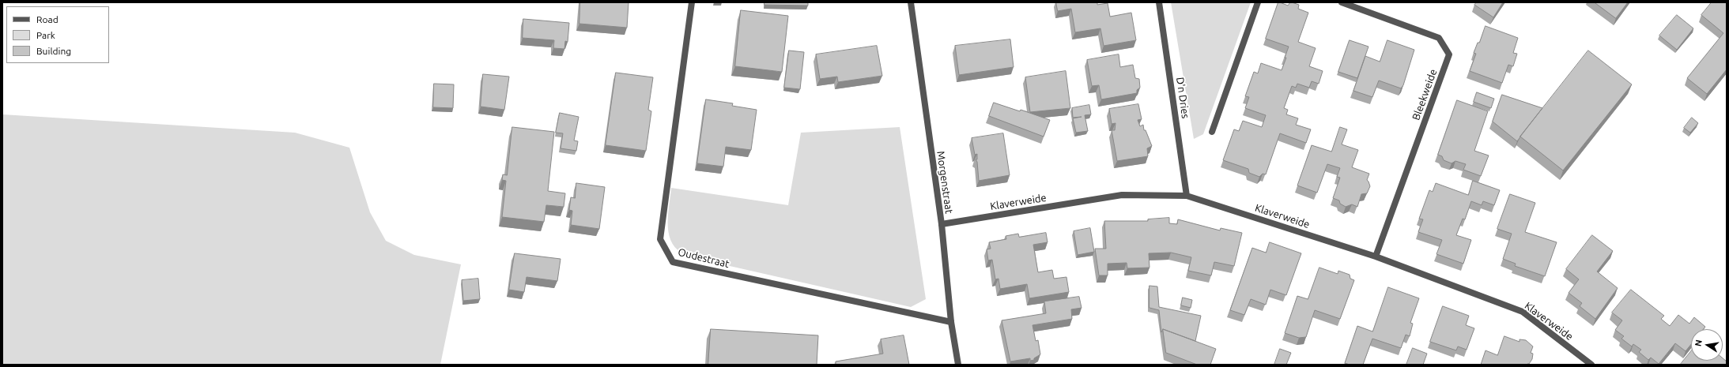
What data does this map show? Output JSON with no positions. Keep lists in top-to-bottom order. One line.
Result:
{"streets":{"street":["Bleekweide","D'n Dries","Morgenstraat","Klaverweide","Oudestraat"]},"crossings":[["Bleekweide","Klaverweide"],["D'n Dries","Klaverweide"],["Morgenstraat","Klaverweide"],["Morgenstraat","Oudestraat"]],"legend":["Road","Park","Building"],"north":"left"}
